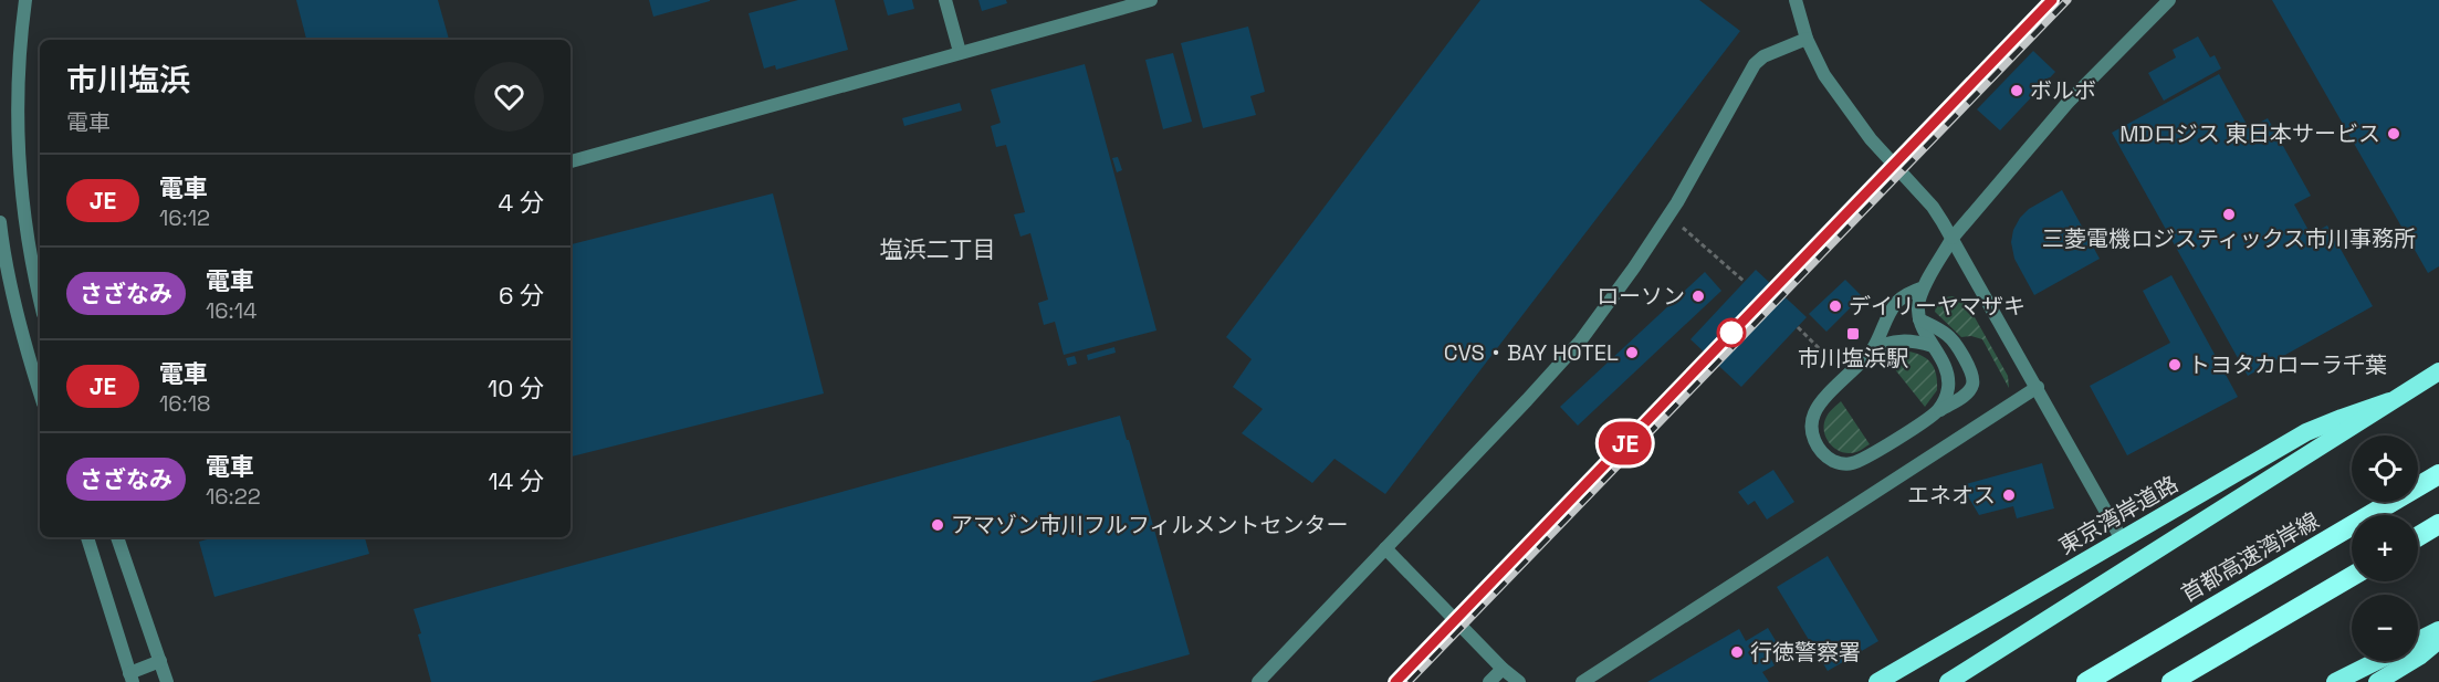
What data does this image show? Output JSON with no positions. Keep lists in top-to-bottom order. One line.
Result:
{"streets":{"highway":["東京湾岸道路","首都高速湾岸線"]},"districts":["塩浜二丁目"],"places":{"other":["ボルボ","MDロジス 東日本サービス","三菱電機ロジスティックス市川事務所","ローソン","デイリーヤマザキ","CVS・BAY HOTEL","トヨタカローラ千葉","エネオス","アマゾン市川フルフィルメントセンター","行徳警察署"],"transit":["市川塩浜駅"]},"page":{"on_map":"JE","heading":["市川塩浜","電車"],"list":[{"mark":"JE","name":"電車","note":"16:12","value":"4 分"},{"mark":"さざなみ","name":"電車","note":"16:14","value":"6 分"},{"mark":"JE","name":"電車","note":"16:18","value":"10 分"},{"mark":"さざなみ","name":"電車","note":"16:22","value":"14 分"}],"map_buttons":["+","−"]}}
